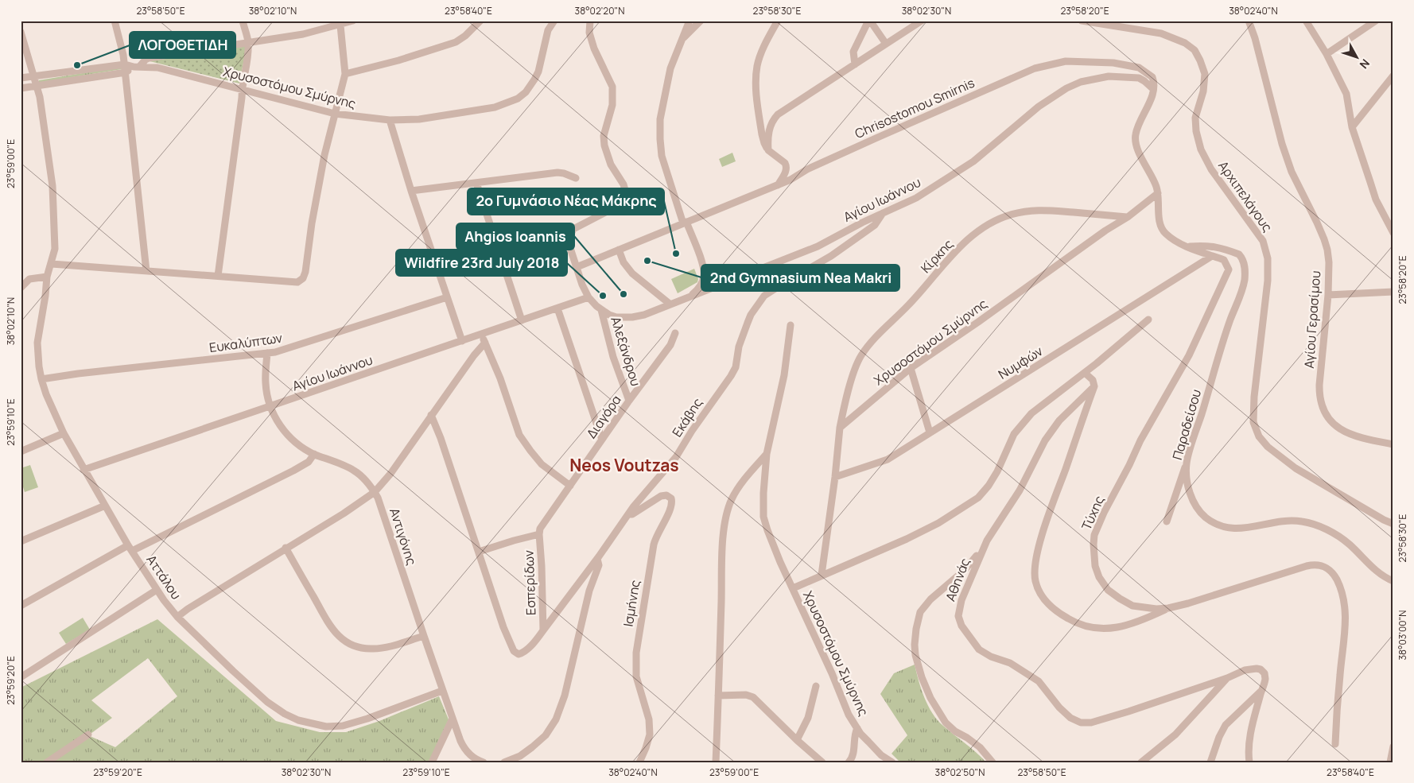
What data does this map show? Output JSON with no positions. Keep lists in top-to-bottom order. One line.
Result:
{"streets":{"street":["Χρυσοστόμου Σμύρνης","Chrisostomou Smirnis","Αρχιπελάγους","Αγίου Ιωάννου","Κίρκης","Αγίου Γερασίμου","Ευκαλύπτων","Αλεξάνδρου","Νυμφών","Διαγόρα","Εκάβης","Παραδείσου","Τύχης","Αντιγόνης","Αττάλου","Αθηνάς","Εσπερίδων","Ισμήνης"]},"crossings":[["Χρυσοστόμου Σμύρνης","Κίρκης"],["Χρυσοστόμου Σμύρνης","Νυμφών"],["Χρυσοστόμου Σμύρνης","Τύχης"],["Χρυσοστόμου Σμύρνης","Αττάλου"],["Chrisostomou Smirnis","Αγίου Ιωάννου"],["Αγίου Ιωάννου","Αλεξάνδρου"],["Αγίου Ιωάννου","Εκάβης"],["Αγίου Ιωάννου","Αντιγόνης"],["Αγίου Ιωάννου","Αττάλου"],["Ευκαλύπτων","Αντιγόνης"],["Ευκαλύπτων","Αττάλου"],["Αλεξάνδρου","Διαγόρα"],["Νυμφών","Τύχης"],["Διαγόρα","Εσπερίδων"],["Εκάβης","Εσπερίδων"],["Εκάβης","Ισμήνης"],["Παραδείσου","Τύχης"],["Αντιγόνης","Αττάλου"]],"districts":["Neos Voutzas"],"places":["ΛΟΓΟΘΕΤΙΔΗ","2ο Γυμνάσιο Νέας Μάκρης","2nd Gymnasium Nea Makri","Ahgios Ioannis","Wildfire 23rd July 2018"],"north":"bottom right","coordinates":["23°58'50\"E","38°02'10\"N","23°58'40\"E","38°02'20\"N","23°58'30\"E","38°02'30\"N","23°58'20\"E","38°02'40\"N","23°59'00\"E","23°59'10\"E","38°03'00\"N","23°59'20\"E","38°02'50\"N"]}
